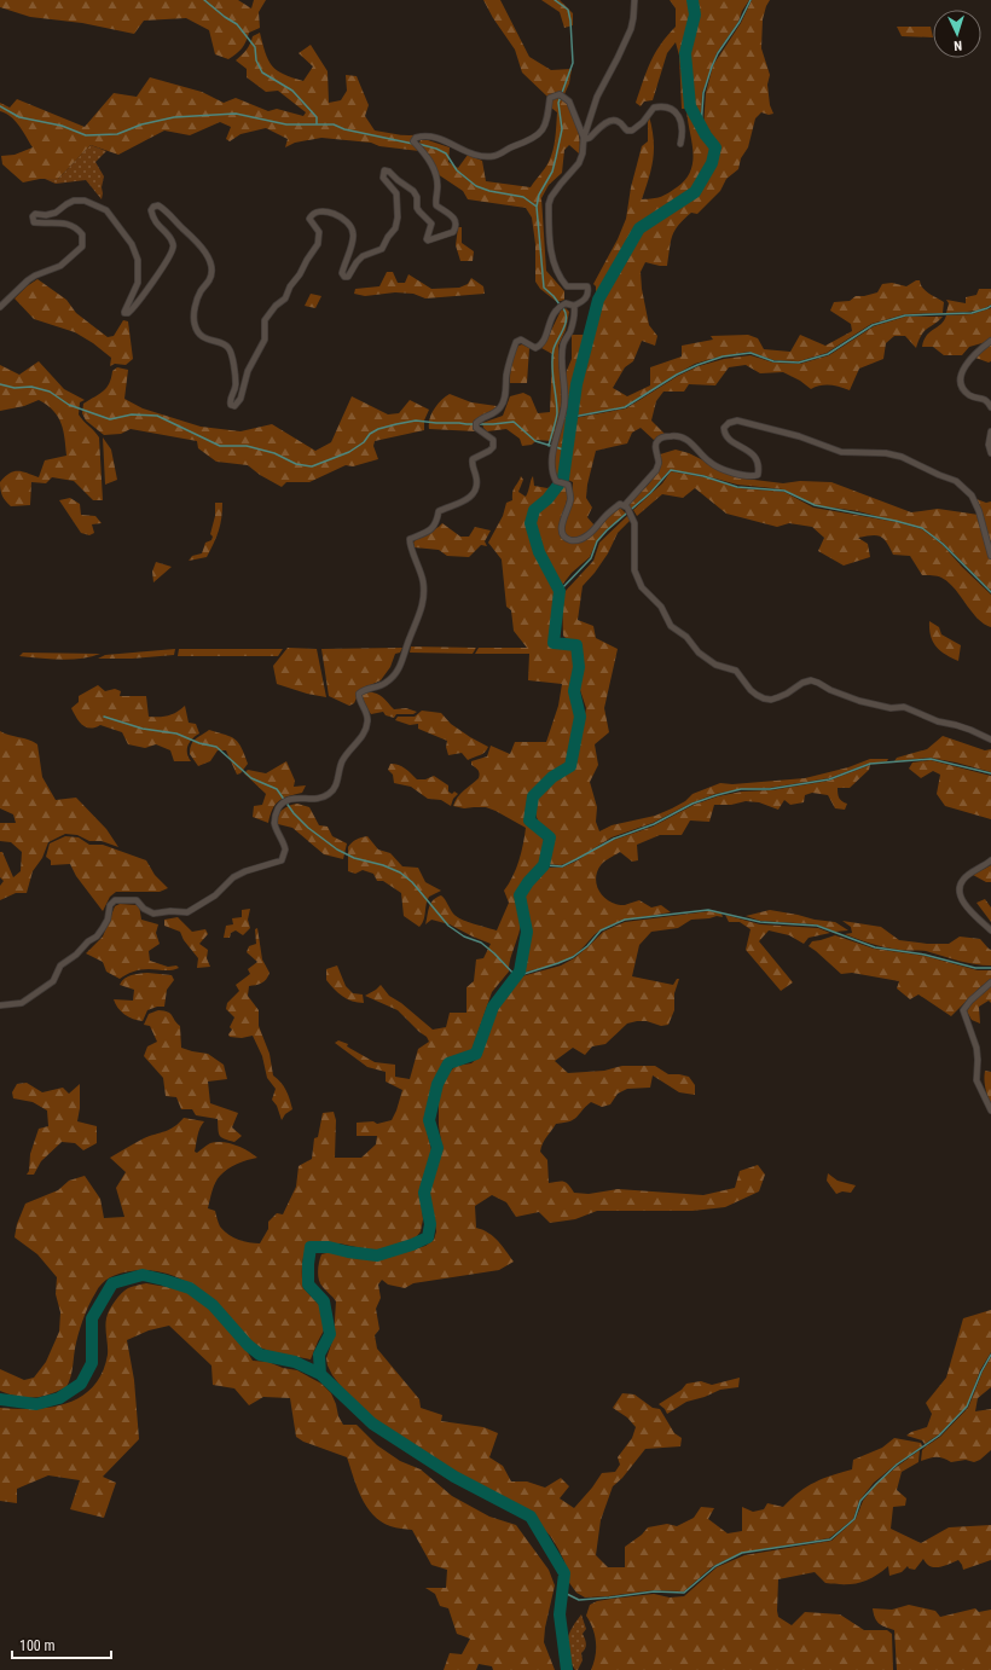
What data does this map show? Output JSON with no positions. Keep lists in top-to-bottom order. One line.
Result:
{"scale_bar":"100 m","north":"bottom"}
